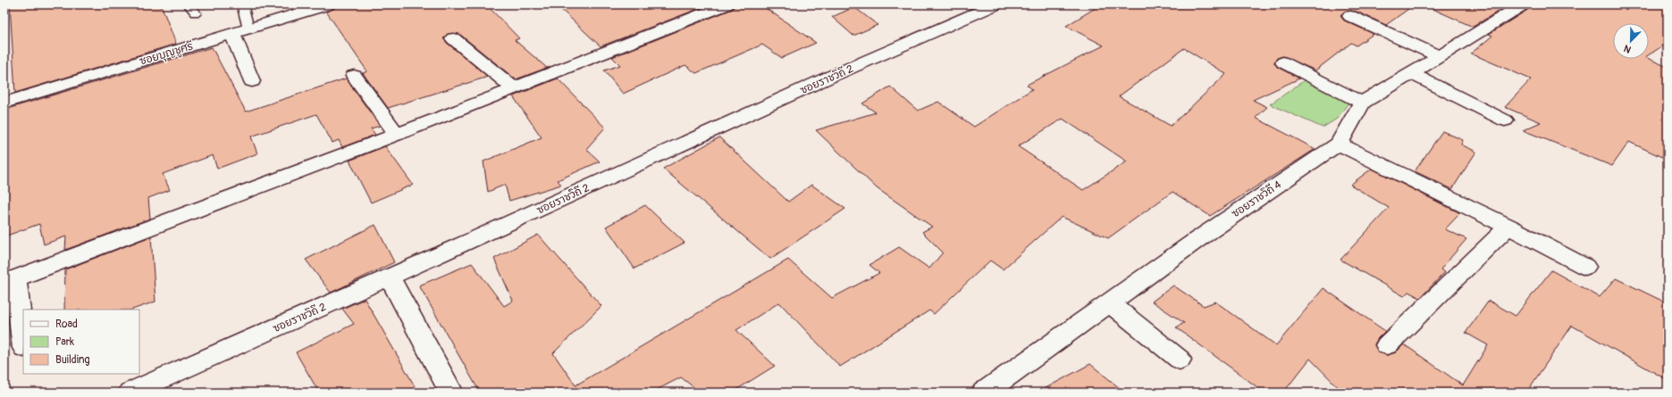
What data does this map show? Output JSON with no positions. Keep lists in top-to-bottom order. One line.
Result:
{"streets":{"street":["ซอยบุญชูศรี","ซอยราชวิถี 2","ซอยราชวิถี 4"]},"legend":["Road","Park","Building"],"north":"bottom left"}
